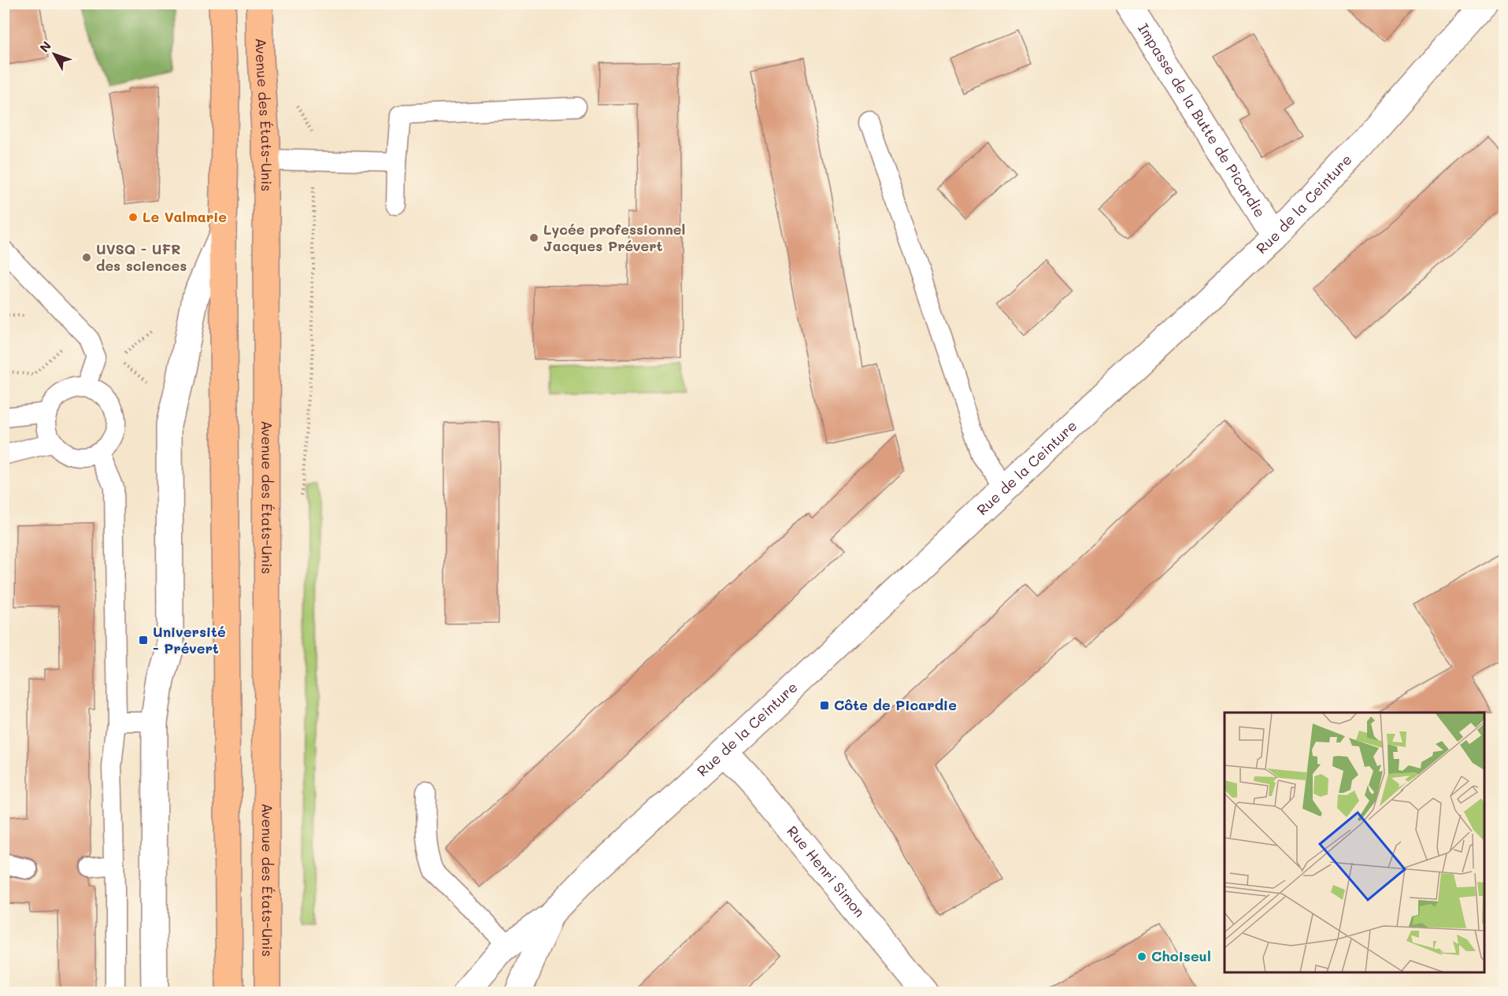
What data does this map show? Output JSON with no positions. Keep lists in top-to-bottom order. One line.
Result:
{"streets":{"main road":["Avenue des États-Unis"],"street":["Impasse de la Butte de Picardie","Rue de la Ceinture","Rue Henri Simon"]},"crossings":[["Impasse de la Butte de Picardie","Rue de la Ceinture"],["Rue de la Ceinture","Rue Henri Simon"]],"places":{"other":["Le Valmarie","Lycée professionnel Jacques Prévert","UVSQ - UFR des sciences","Choiseul"],"transit":["Université - Prévert","Côte de Picardie"]},"north":"top left"}
